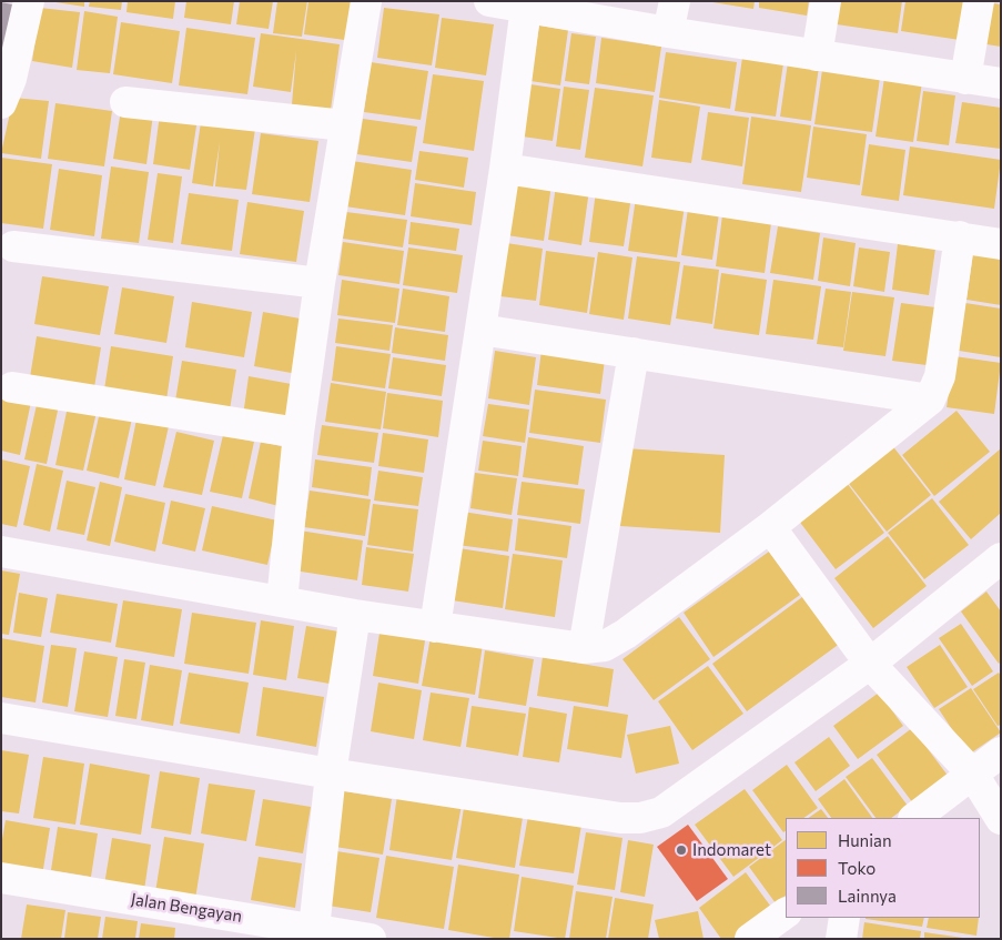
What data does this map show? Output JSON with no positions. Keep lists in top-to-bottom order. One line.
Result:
{"streets":{"street":["Jalan Bengayan"]},"places":["Indomaret"],"legend":["Hunian","Toko","Lainnya"]}
